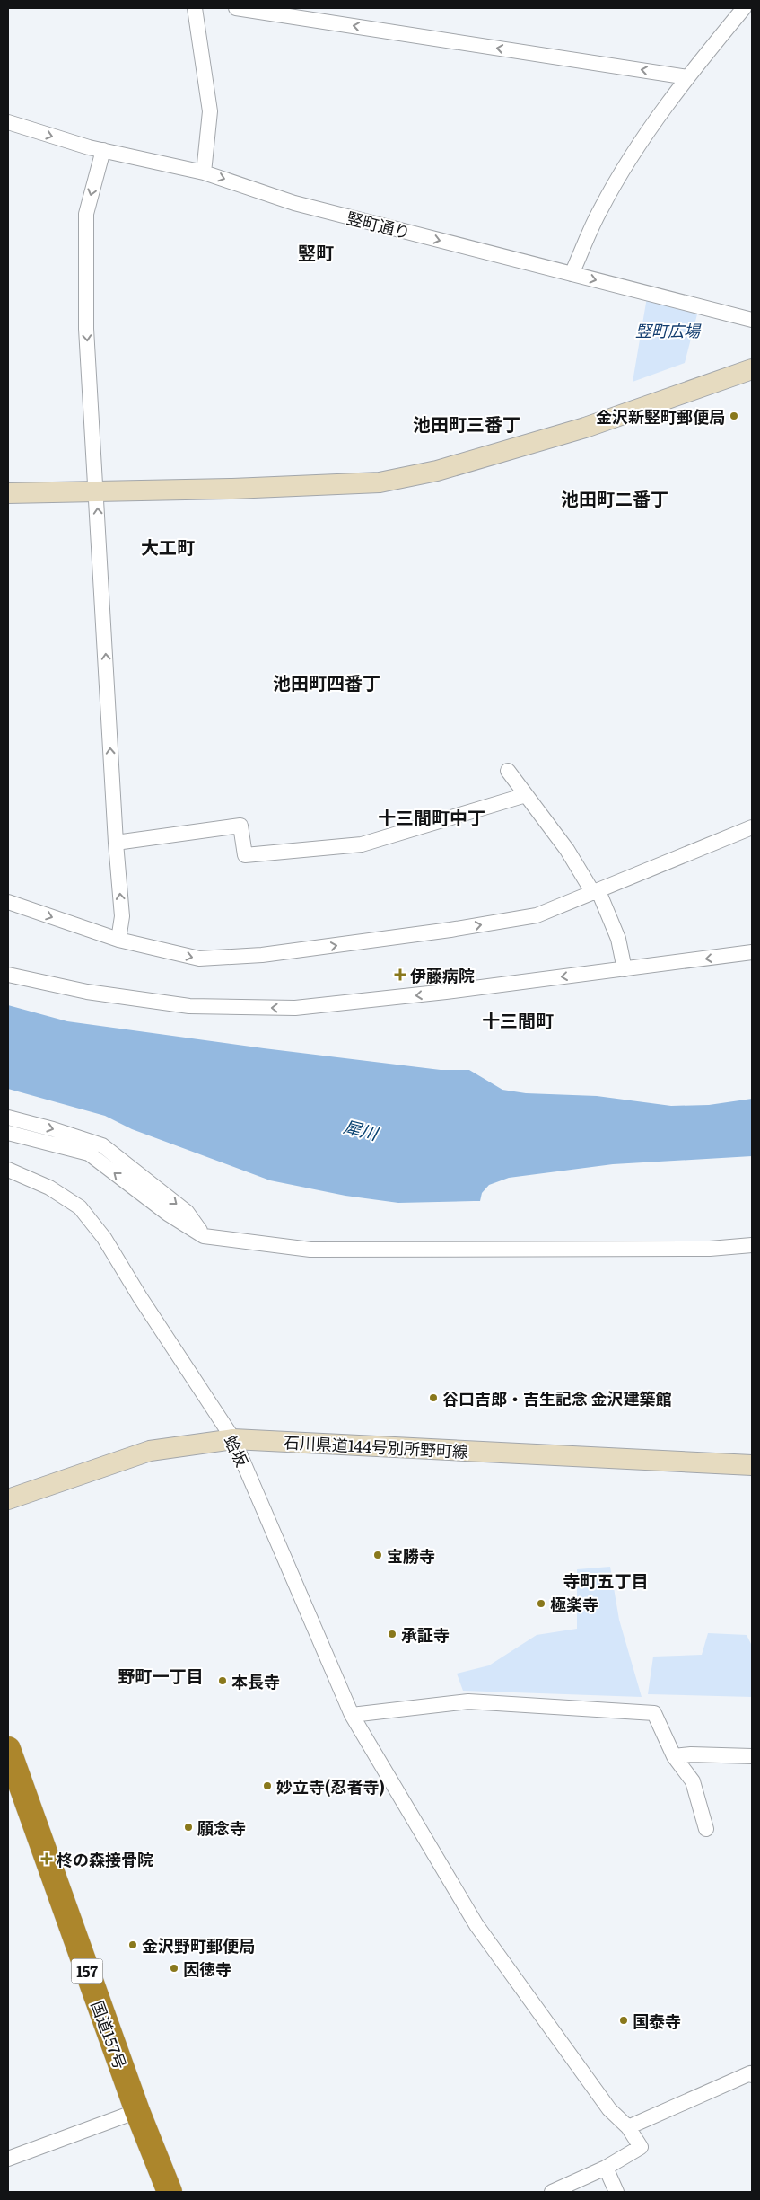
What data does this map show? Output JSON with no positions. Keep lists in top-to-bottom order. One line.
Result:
{"streets":{"highway":["157","国道157号"],"street":["竪町通り","石川県道144号別所野町線","蛤坂"]},"crossings":[["石川県道144号別所野町線","蛤坂"]],"one_way":["竪町通り"],"districts":["竪町","池田町三番丁","池田町二番丁","大工町","池田町四番丁","十三間町中丁","十三間町","寺町五丁目","野町一丁目"],"water":["犀川"],"parks":["竪町広場"],"places":{"other":["金沢新竪町郵便局","谷口吉郎・吉生記念 金沢建築館","宝勝寺","極楽寺","承証寺","本長寺","妙立寺(忍者寺)","願念寺","金沢野町郵便局","因徳寺","国泰寺"],"health":["伊藤病院","柊の森接骨院"]}}
